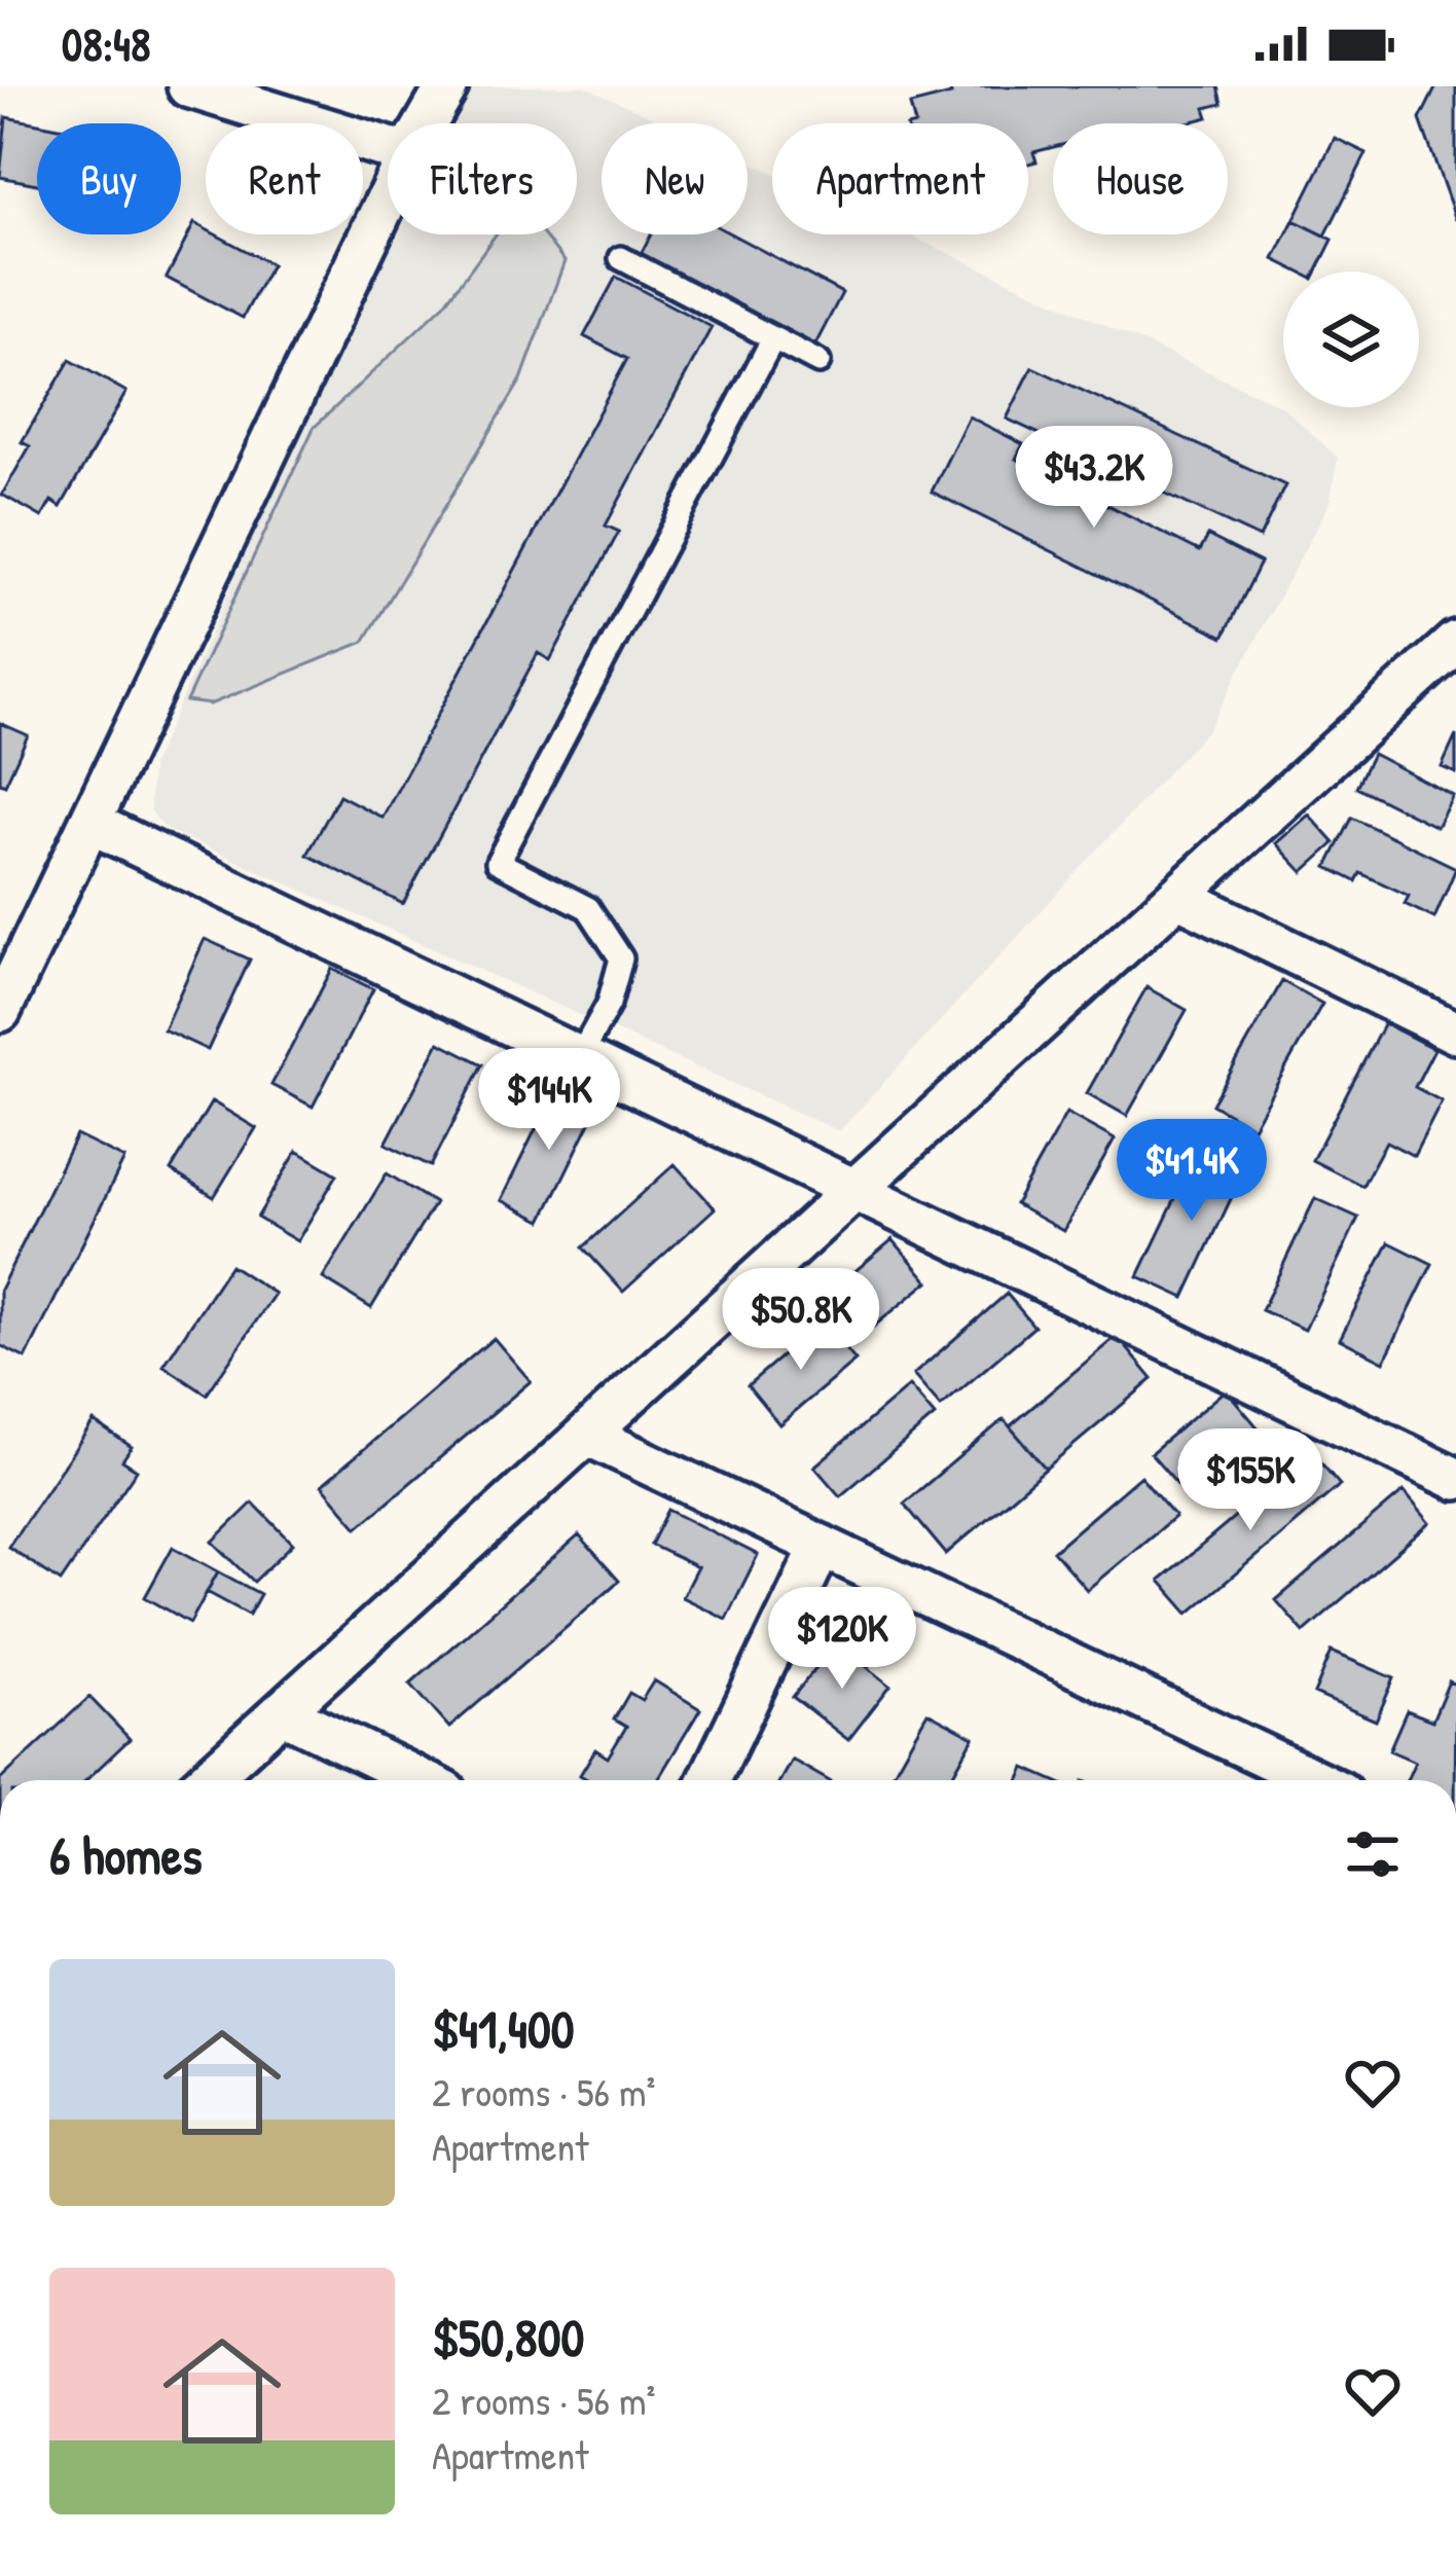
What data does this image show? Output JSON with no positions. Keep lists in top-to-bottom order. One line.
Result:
{"page":{"status":"08:48","chip":["Buy","Rent","Filters","New","Apartment","House"],"price":["$43.2K","$144K","$41.4K","$50.8K","$155K","$120K"],"heading":"6 homes","list":[{"name":"$41,400","note":"2 rooms · 56 m² · Apartment"},{"name":"$50,800","note":"2 rooms · 56 m² · Apartment"}]}}
